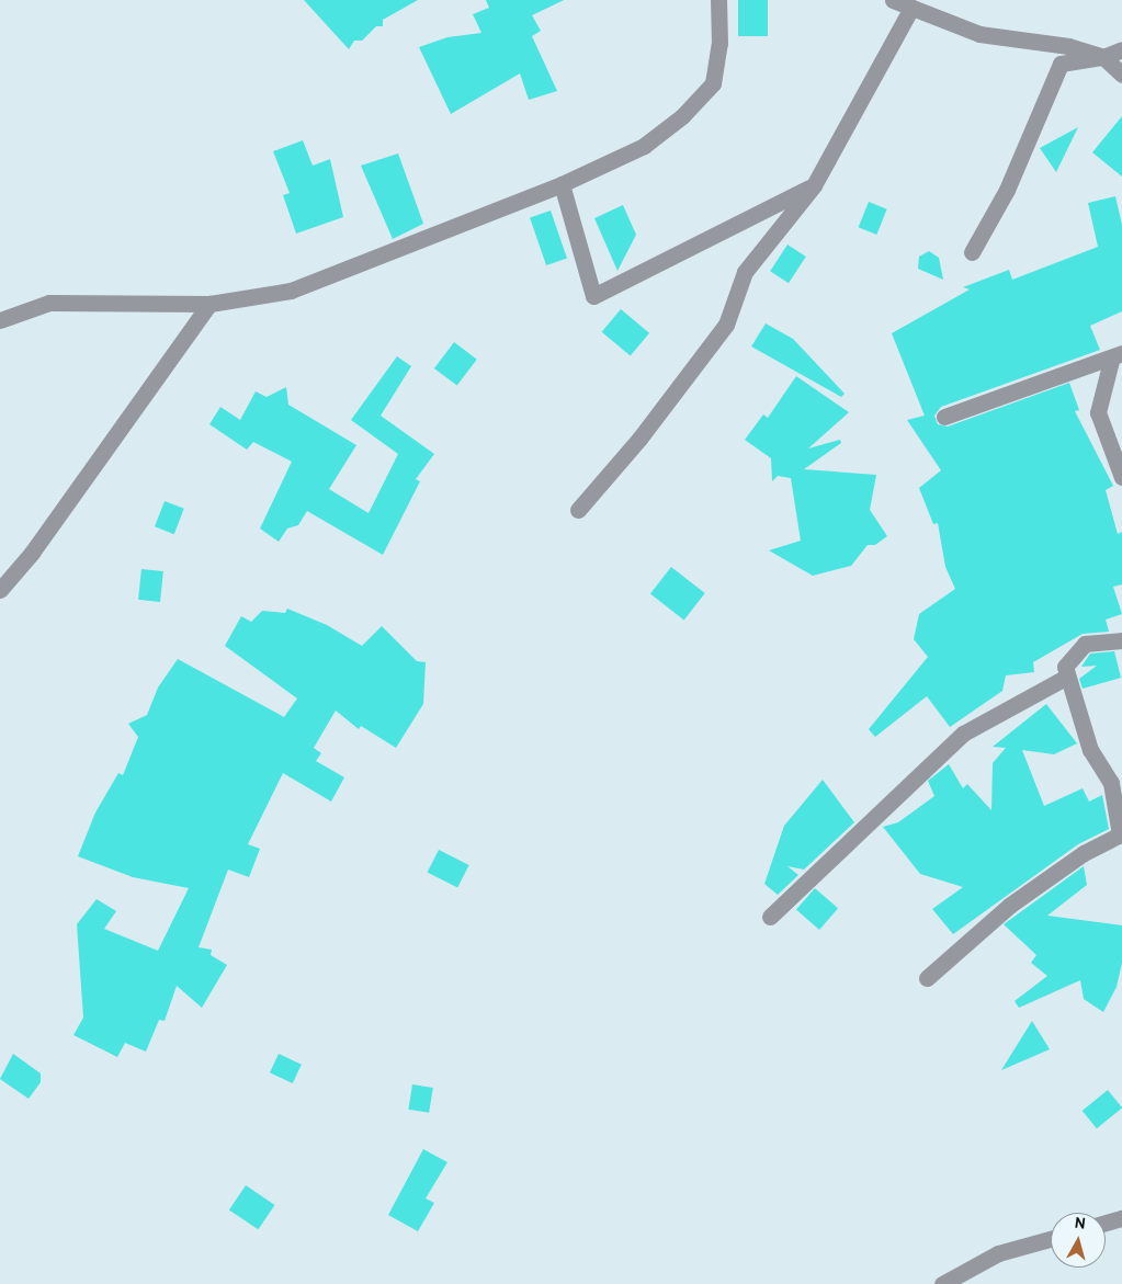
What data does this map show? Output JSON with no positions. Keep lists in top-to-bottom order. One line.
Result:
{"north":"top"}
